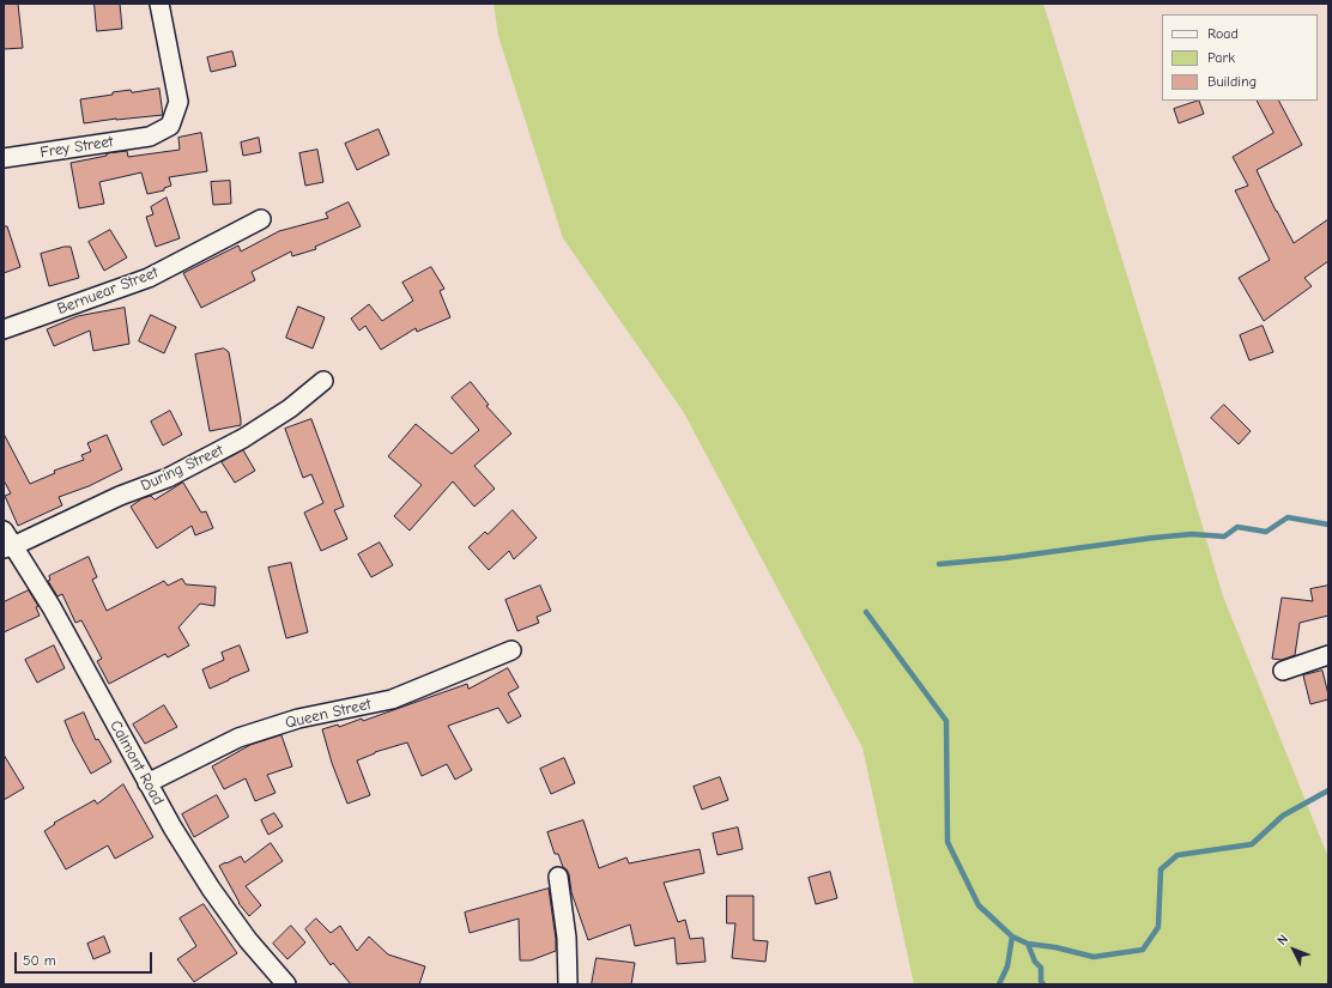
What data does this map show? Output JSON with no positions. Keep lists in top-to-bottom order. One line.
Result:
{"streets":{"street":["Frey Street","Bernuear Street","During Street","Queen Street","Calmont Road"]},"crossings":[["During Street","Calmont Road"],["Queen Street","Calmont Road"]],"legend":["Road","Park","Building"],"scale_bar":"50 m","north":"top left"}
